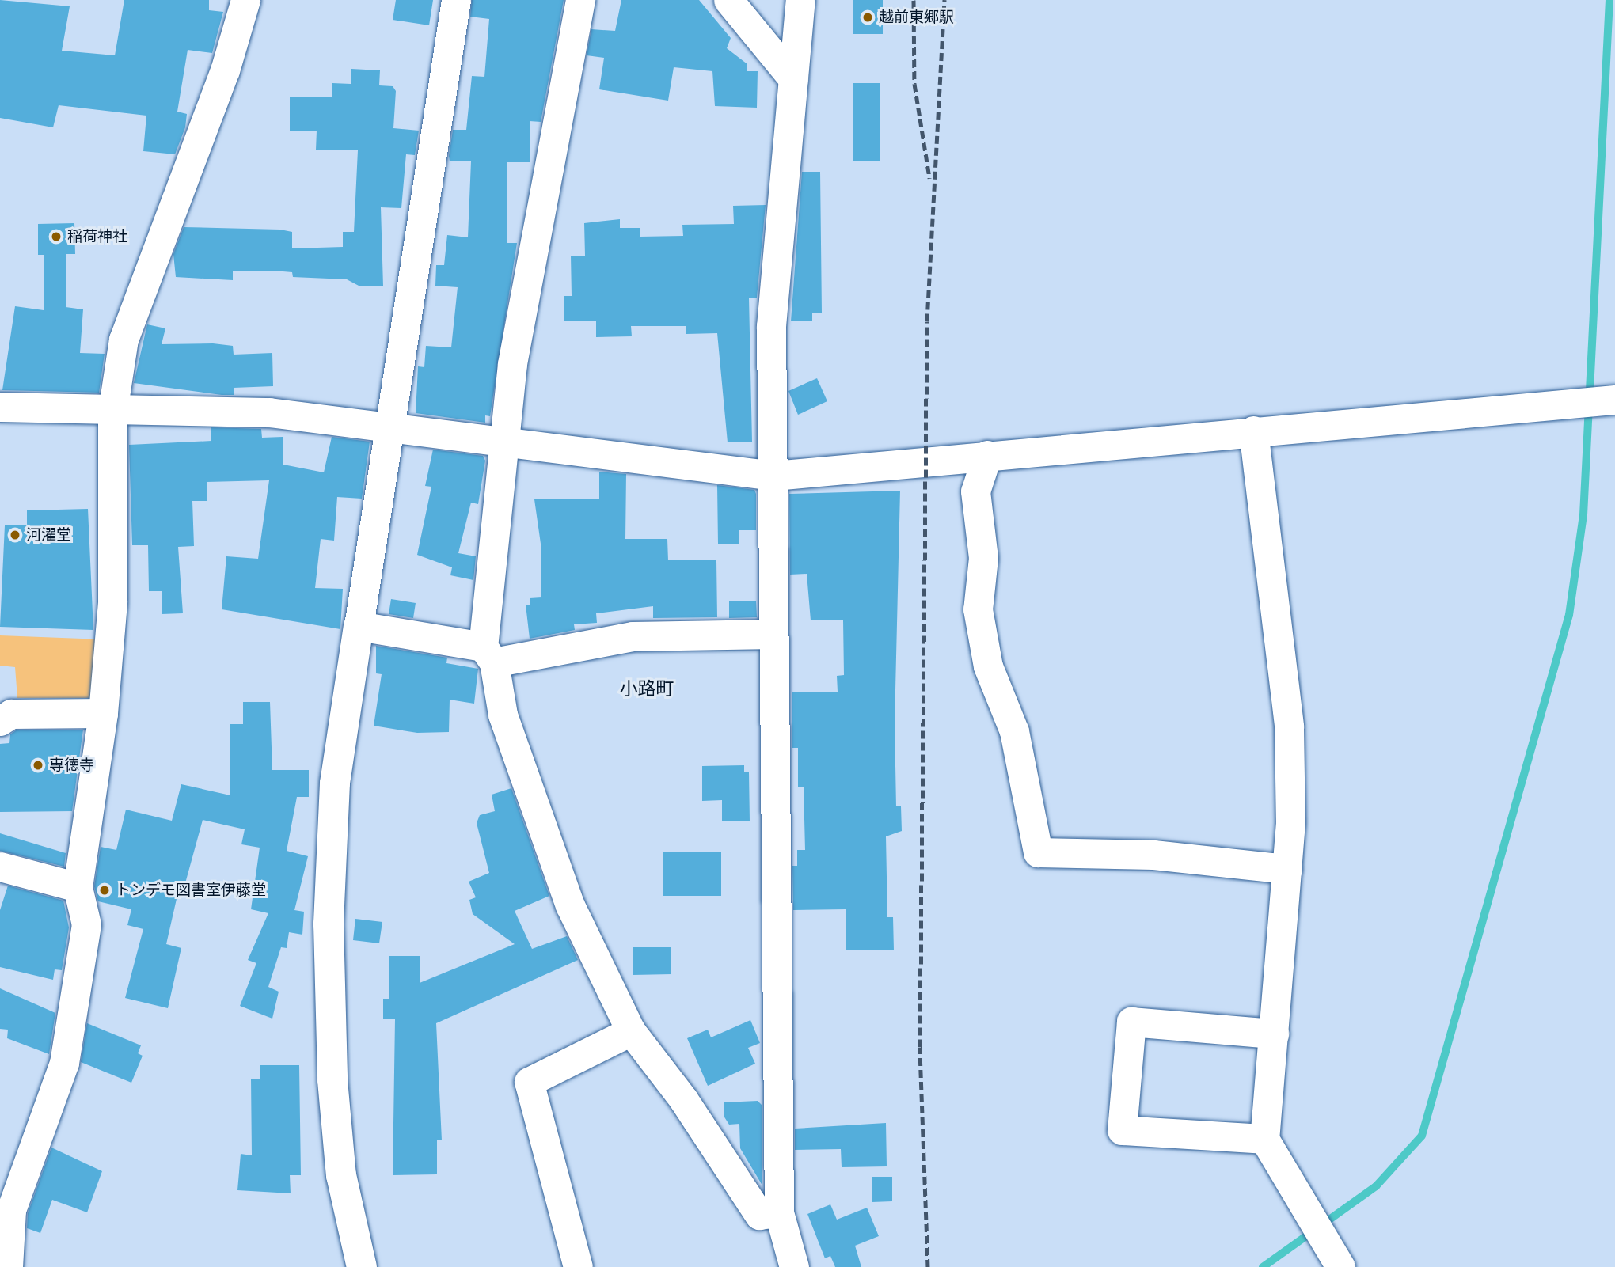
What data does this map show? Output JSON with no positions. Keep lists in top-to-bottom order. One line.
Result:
{"districts":["小路町"],"places":["越前東郷駅","稲荷神社","河濯堂","専徳寺","トンデモ図書室伊藤堂"]}
